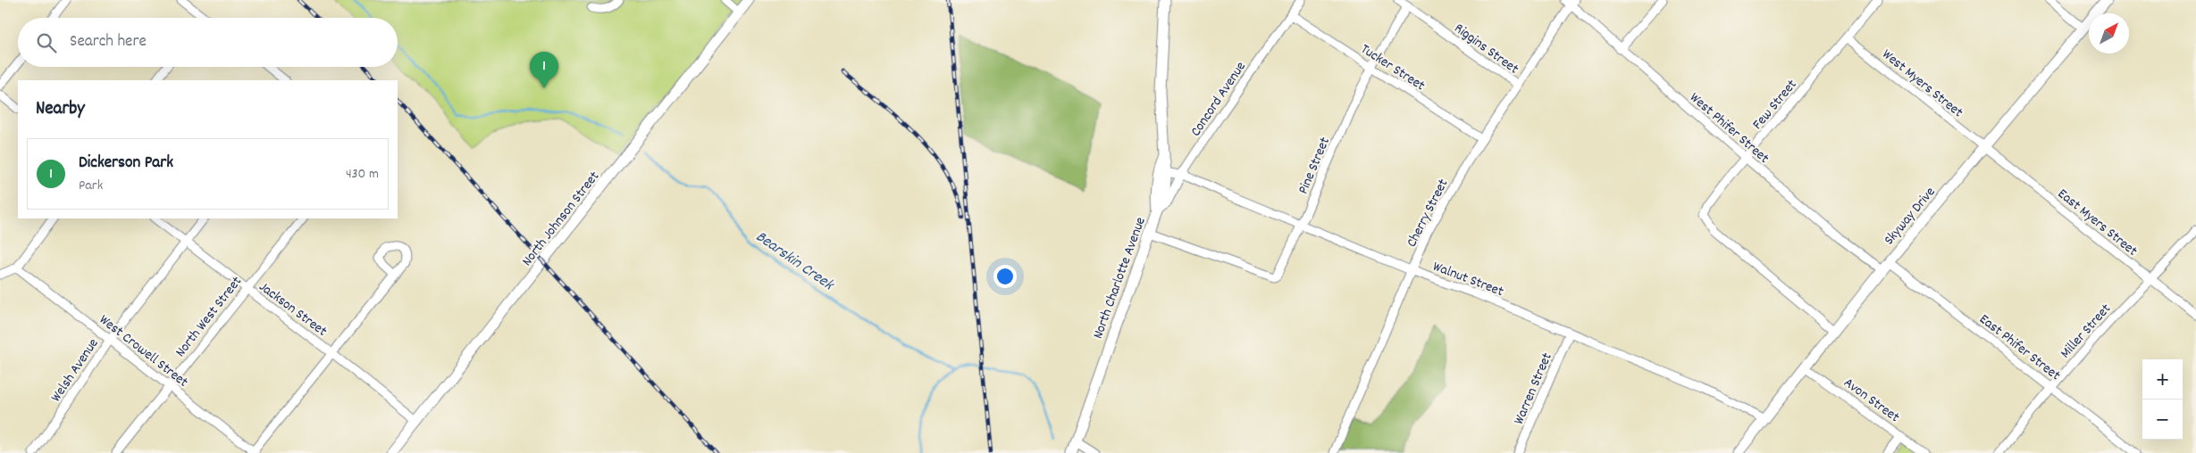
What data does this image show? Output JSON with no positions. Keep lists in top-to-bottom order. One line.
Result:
{"streets":{"main road":["Skyway Drive","North Johnson Street","North Charlotte Avenue"],"street":["Riggins Street","Tucker Street","West Myers Street","Concord Avenue","Few Street","West Phifer Street","Pine Street","Cherry Street","East Myers Street","Walnut Street","Jackson Street","North West Street","Miller Street","East Phifer Street","West Crowell Street","Welsh Avenue","Warren Street","Avon Street"]},"crossings":[["Riggins Street","Pine Street"],["Riggins Street","Cherry Street"],["Tucker Street","Concord Avenue"],["Tucker Street","Pine Street"],["Tucker Street","Cherry Street"],["West Myers Street","Few Street"],["West Myers Street","Skyway Drive"],["West Myers Street","East Myers Street"],["Concord Avenue","North Charlotte Avenue"],["Concord Avenue","Walnut Street"],["Few Street","West Phifer Street"],["Few Street","Skyway Drive"],["West Phifer Street","Cherry Street"],["West Phifer Street","Skyway Drive"],["Pine Street","North Charlotte Avenue"],["Pine Street","Walnut Street"],["Cherry Street","Walnut Street"],["Skyway Drive","East Myers Street"],["Skyway Drive","Walnut Street"],["Skyway Drive","East Phifer Street"],["Skyway Drive","Avon Street"],["North Johnson Street","Jackson Street"],["East Myers Street","Miller Street"],["North Charlotte Avenue","Walnut Street"],["Walnut Street","Warren Street"],["Jackson Street","North West Street"],["Jackson Street","Welsh Avenue"],["North West Street","West Crowell Street"],["Miller Street","East Phifer Street"],["West Crowell Street","Welsh Avenue"]],"water":["Bearskin Creek"],"north":"top right","page":{"search":"Search here","pins":"1","heading":"Nearby","list":[{"mark":"1","name":"Dickerson Park","note":"Park","value":"430 m"}],"map_buttons":["+","−"]}}
